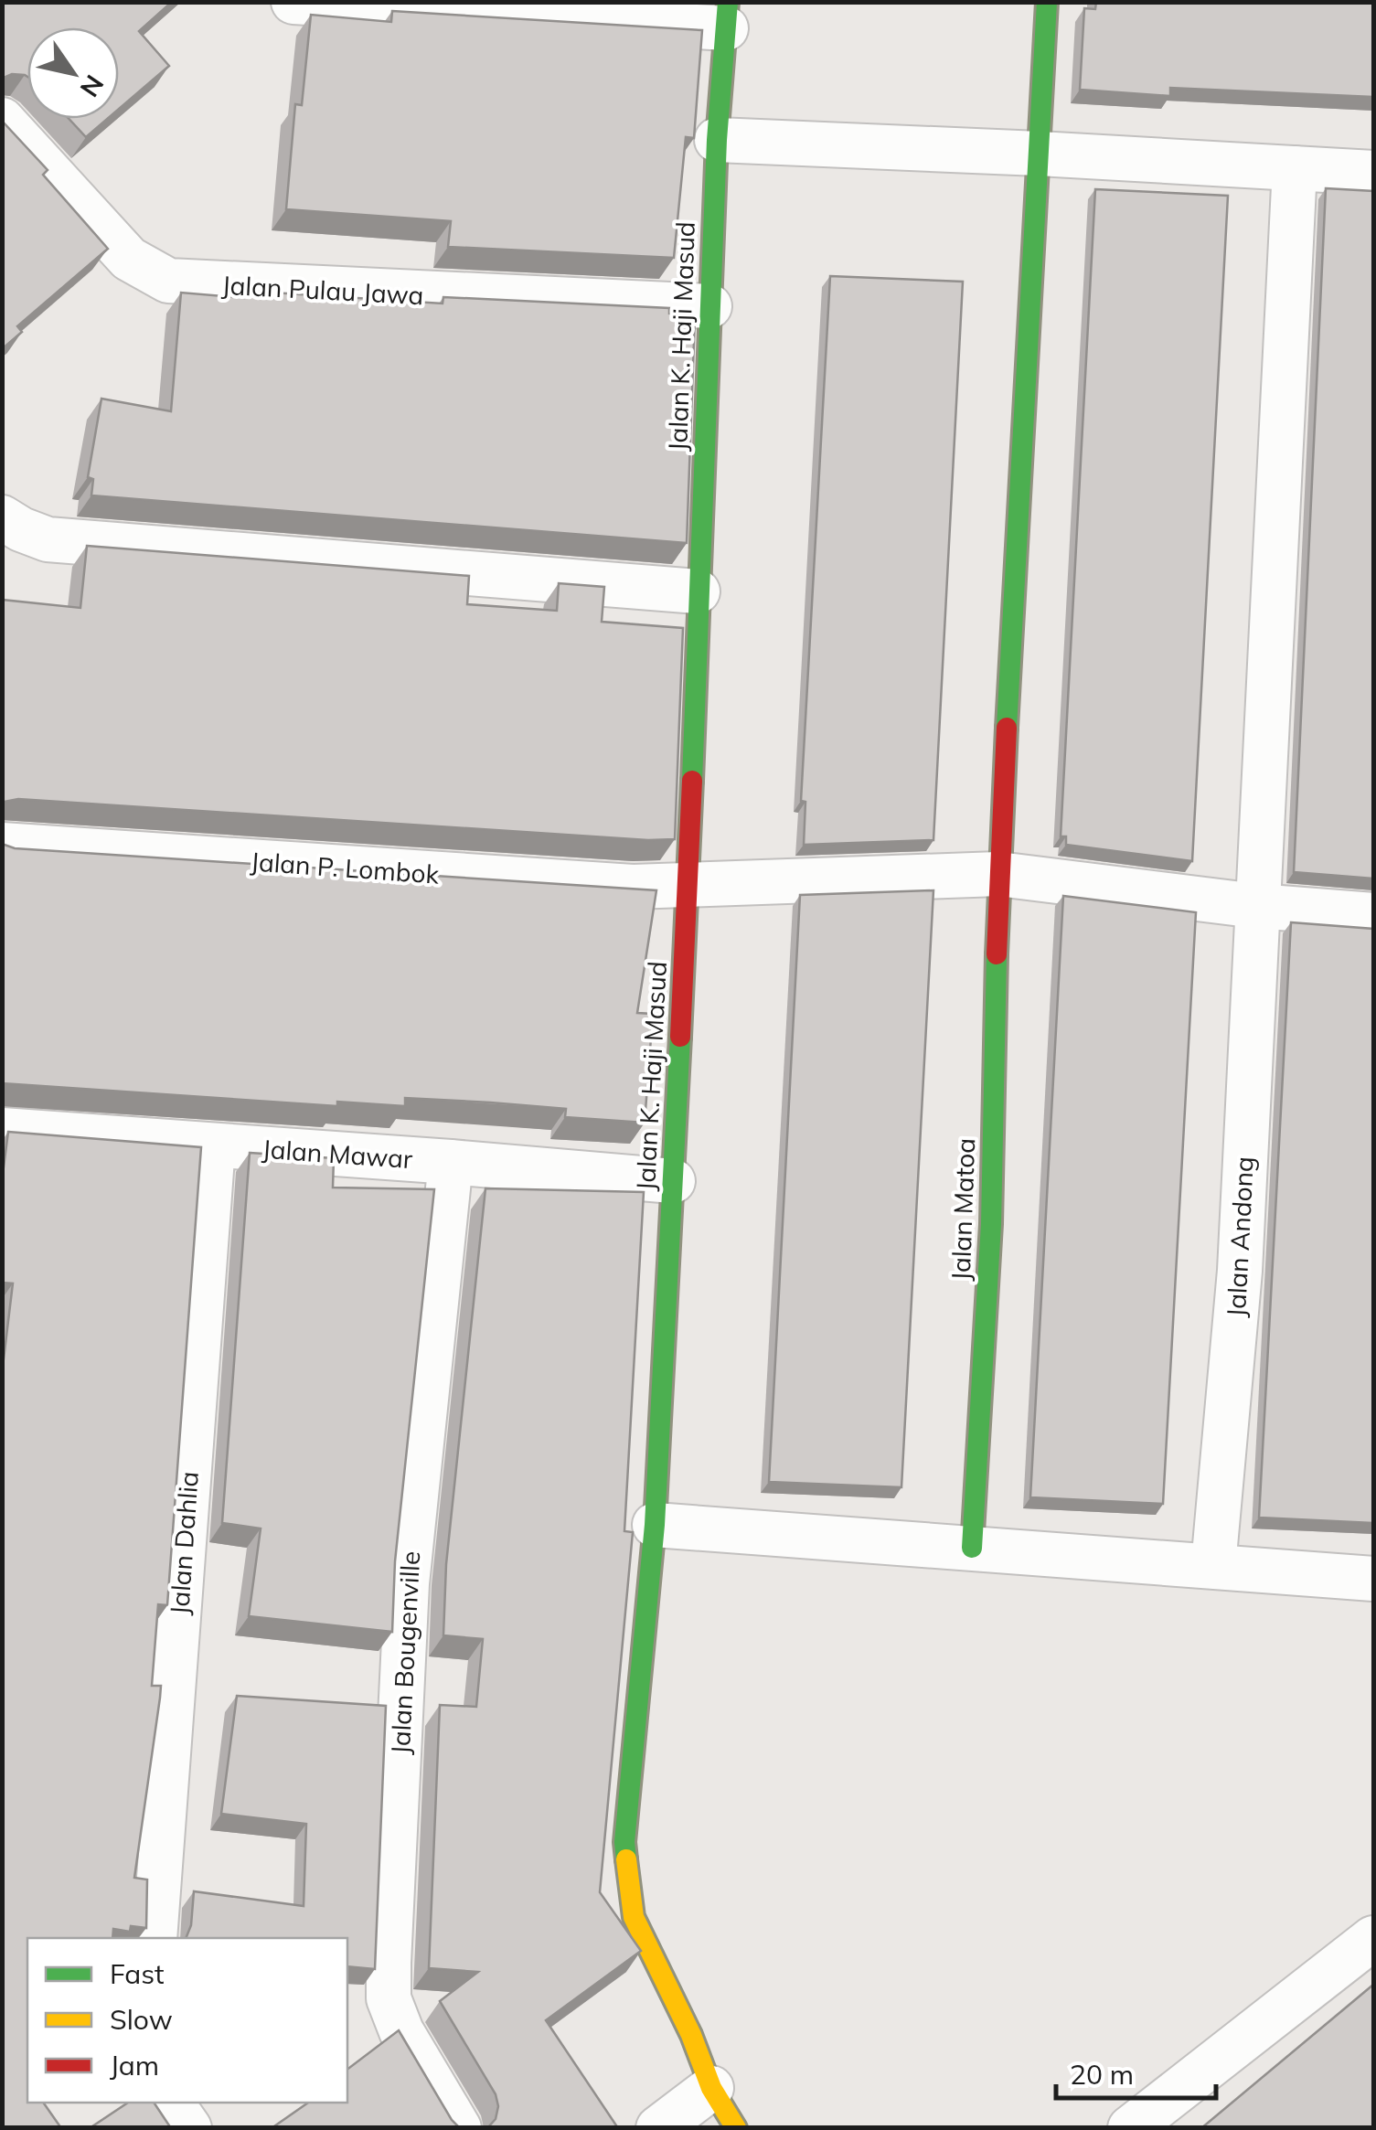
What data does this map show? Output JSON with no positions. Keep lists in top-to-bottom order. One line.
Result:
{"streets":{"street":["Jalan Pulau Jawa","Jalan K. Haji Masud","Jalan P. Lombok","Jalan Mawar","Jalan Matoa","Jalan Andong","Jalan Dahlia","Jalan Bougenville"]},"crossings":[["Jalan Pulau Jawa","Jalan K. Haji Masud"],["Jalan K. Haji Masud","Jalan P. Lombok"],["Jalan K. Haji Masud","Jalan Mawar"],["Jalan P. Lombok","Jalan Matoa"],["Jalan P. Lombok","Jalan Andong"],["Jalan Mawar","Jalan Dahlia"],["Jalan Mawar","Jalan Bougenville"]],"legend":["Fast","Slow","Jam"],"scale_bar":"20 m","north":"bottom right"}
